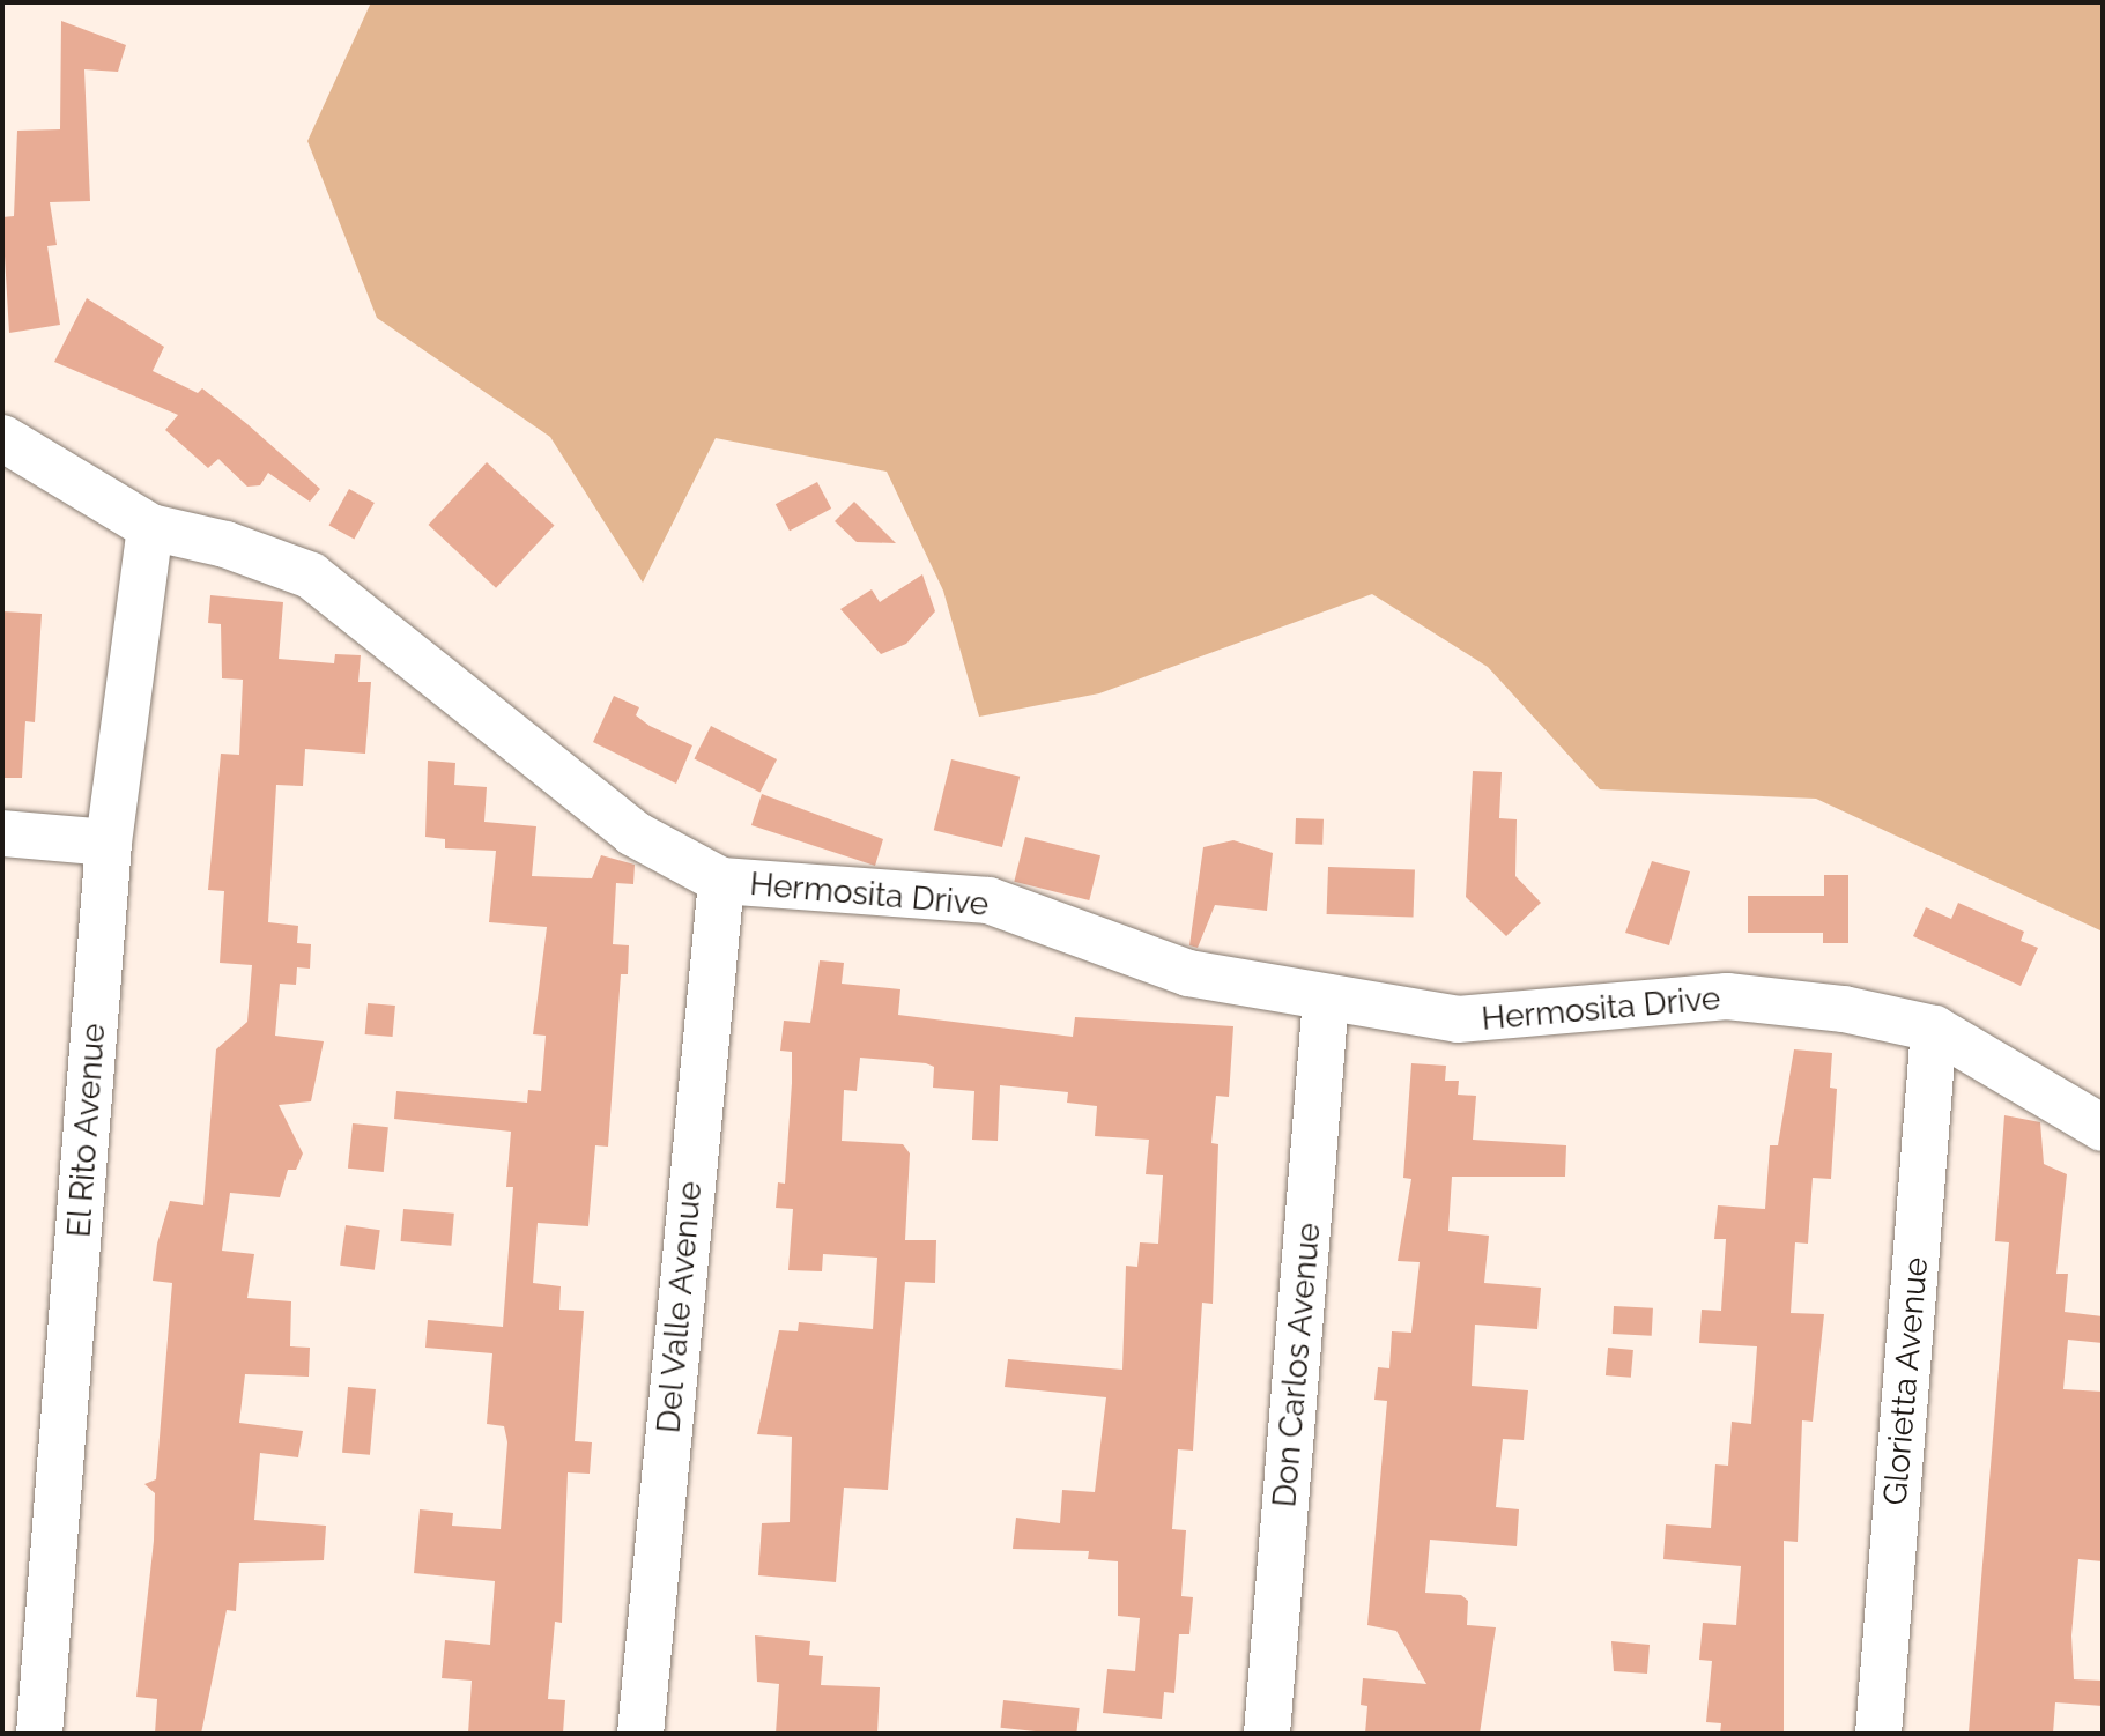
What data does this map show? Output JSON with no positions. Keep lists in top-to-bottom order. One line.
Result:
{"streets":{"street":["Hermosita Drive","El Rito Avenue","Del Valle Avenue","Don Carlos Avenue","Glorietta Avenue"]},"crossings":[["Hermosita Drive","El Rito Avenue"],["Hermosita Drive","Del Valle Avenue"],["Hermosita Drive","Don Carlos Avenue"],["Hermosita Drive","Glorietta Avenue"]]}
